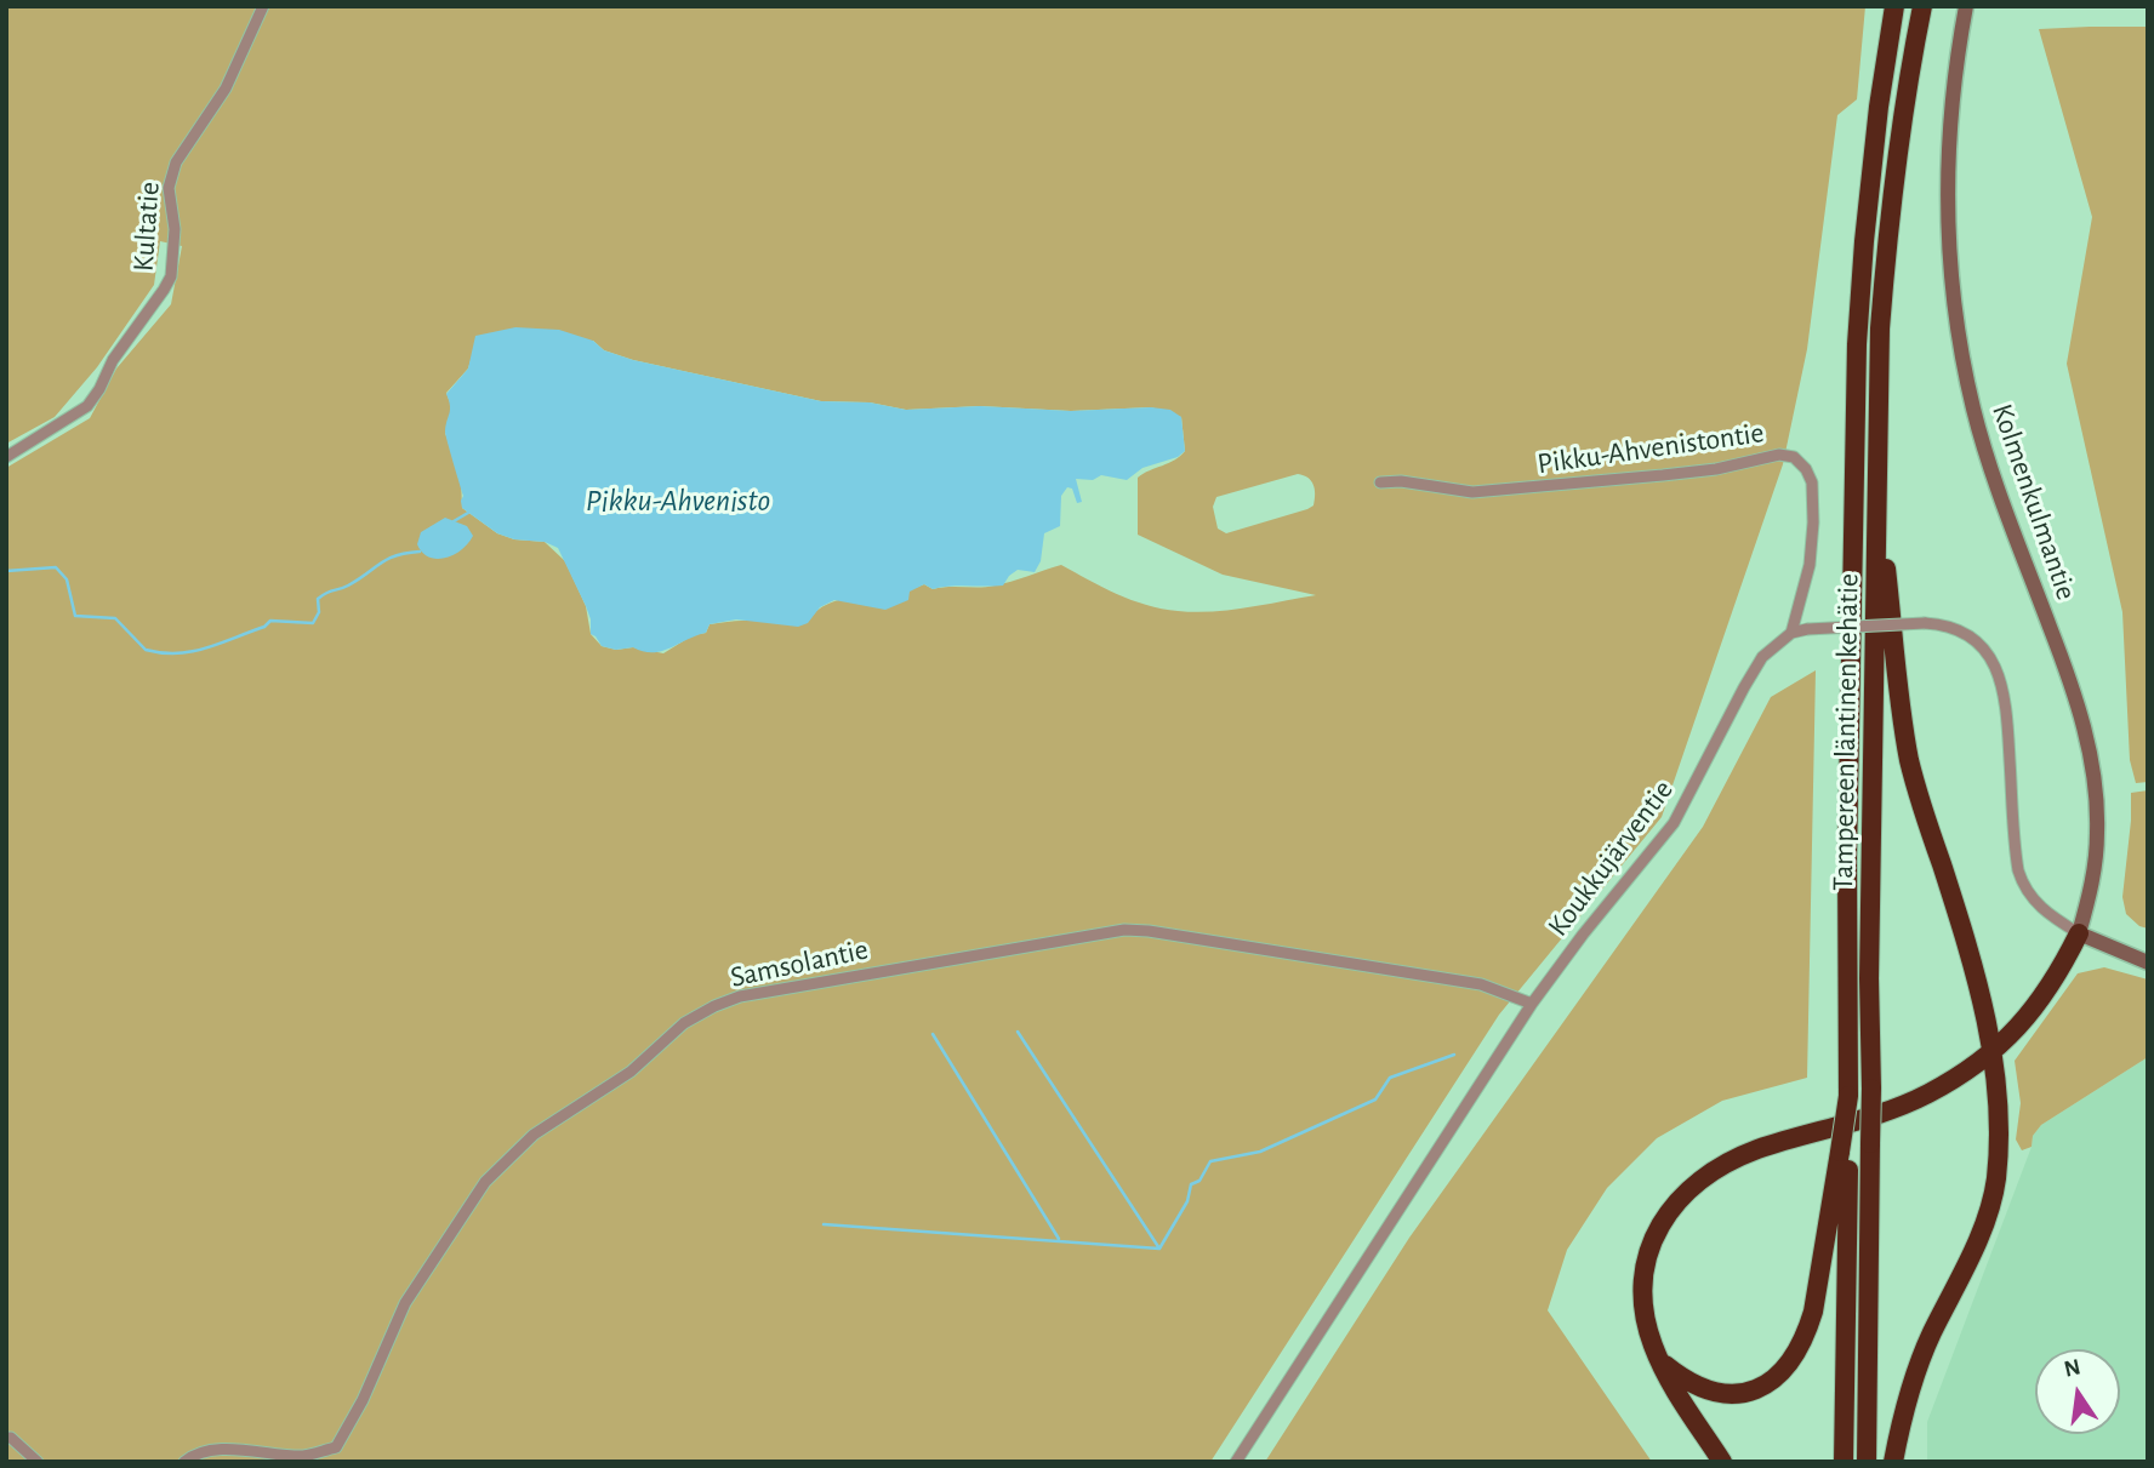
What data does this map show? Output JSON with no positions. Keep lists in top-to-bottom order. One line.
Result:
{"streets":{"highway":["Tampereen läntinen kehätie"],"street":["Kultatie","Pikku-Ahvenistontie","Kolmenkulmantie","Koukkujärventie","Samsolantie"]},"crossings":[["Pikku-Ahvenistontie","Koukkujärventie"],["Koukkujärventie","Samsolantie"]],"water":["Pikku-Ahvenisto"],"north":"top"}
